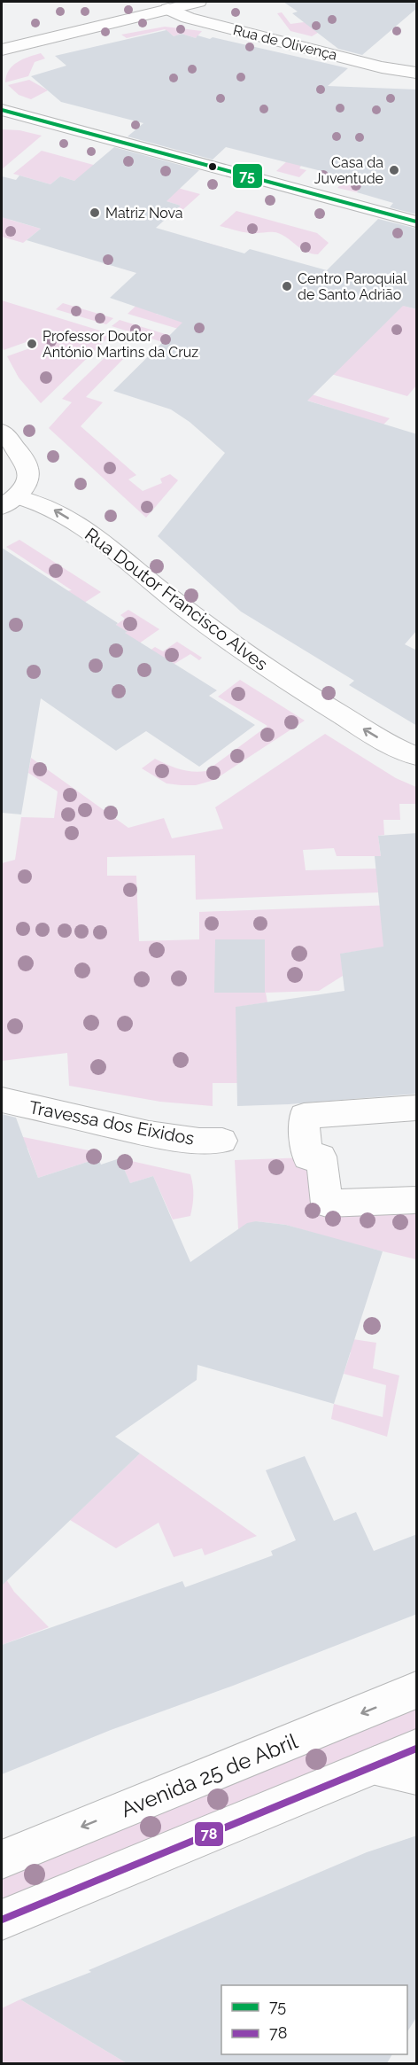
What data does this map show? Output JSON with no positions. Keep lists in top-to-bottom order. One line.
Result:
{"streets":{"street":["Rua de Olivença","Rua Doutor Francisco Alves","Travessa dos Eixidos","Avenida 25 de Abril"]},"one_way":["Rua Doutor Francisco Alves"],"places":["Casa da Juventude","Matriz Nova","Centro Paroquial de Santo Adrião","Professor Doutor António Martins da Cruz"],"lines":["transit line 75","transit line 78"],"legend":["75","78"]}
